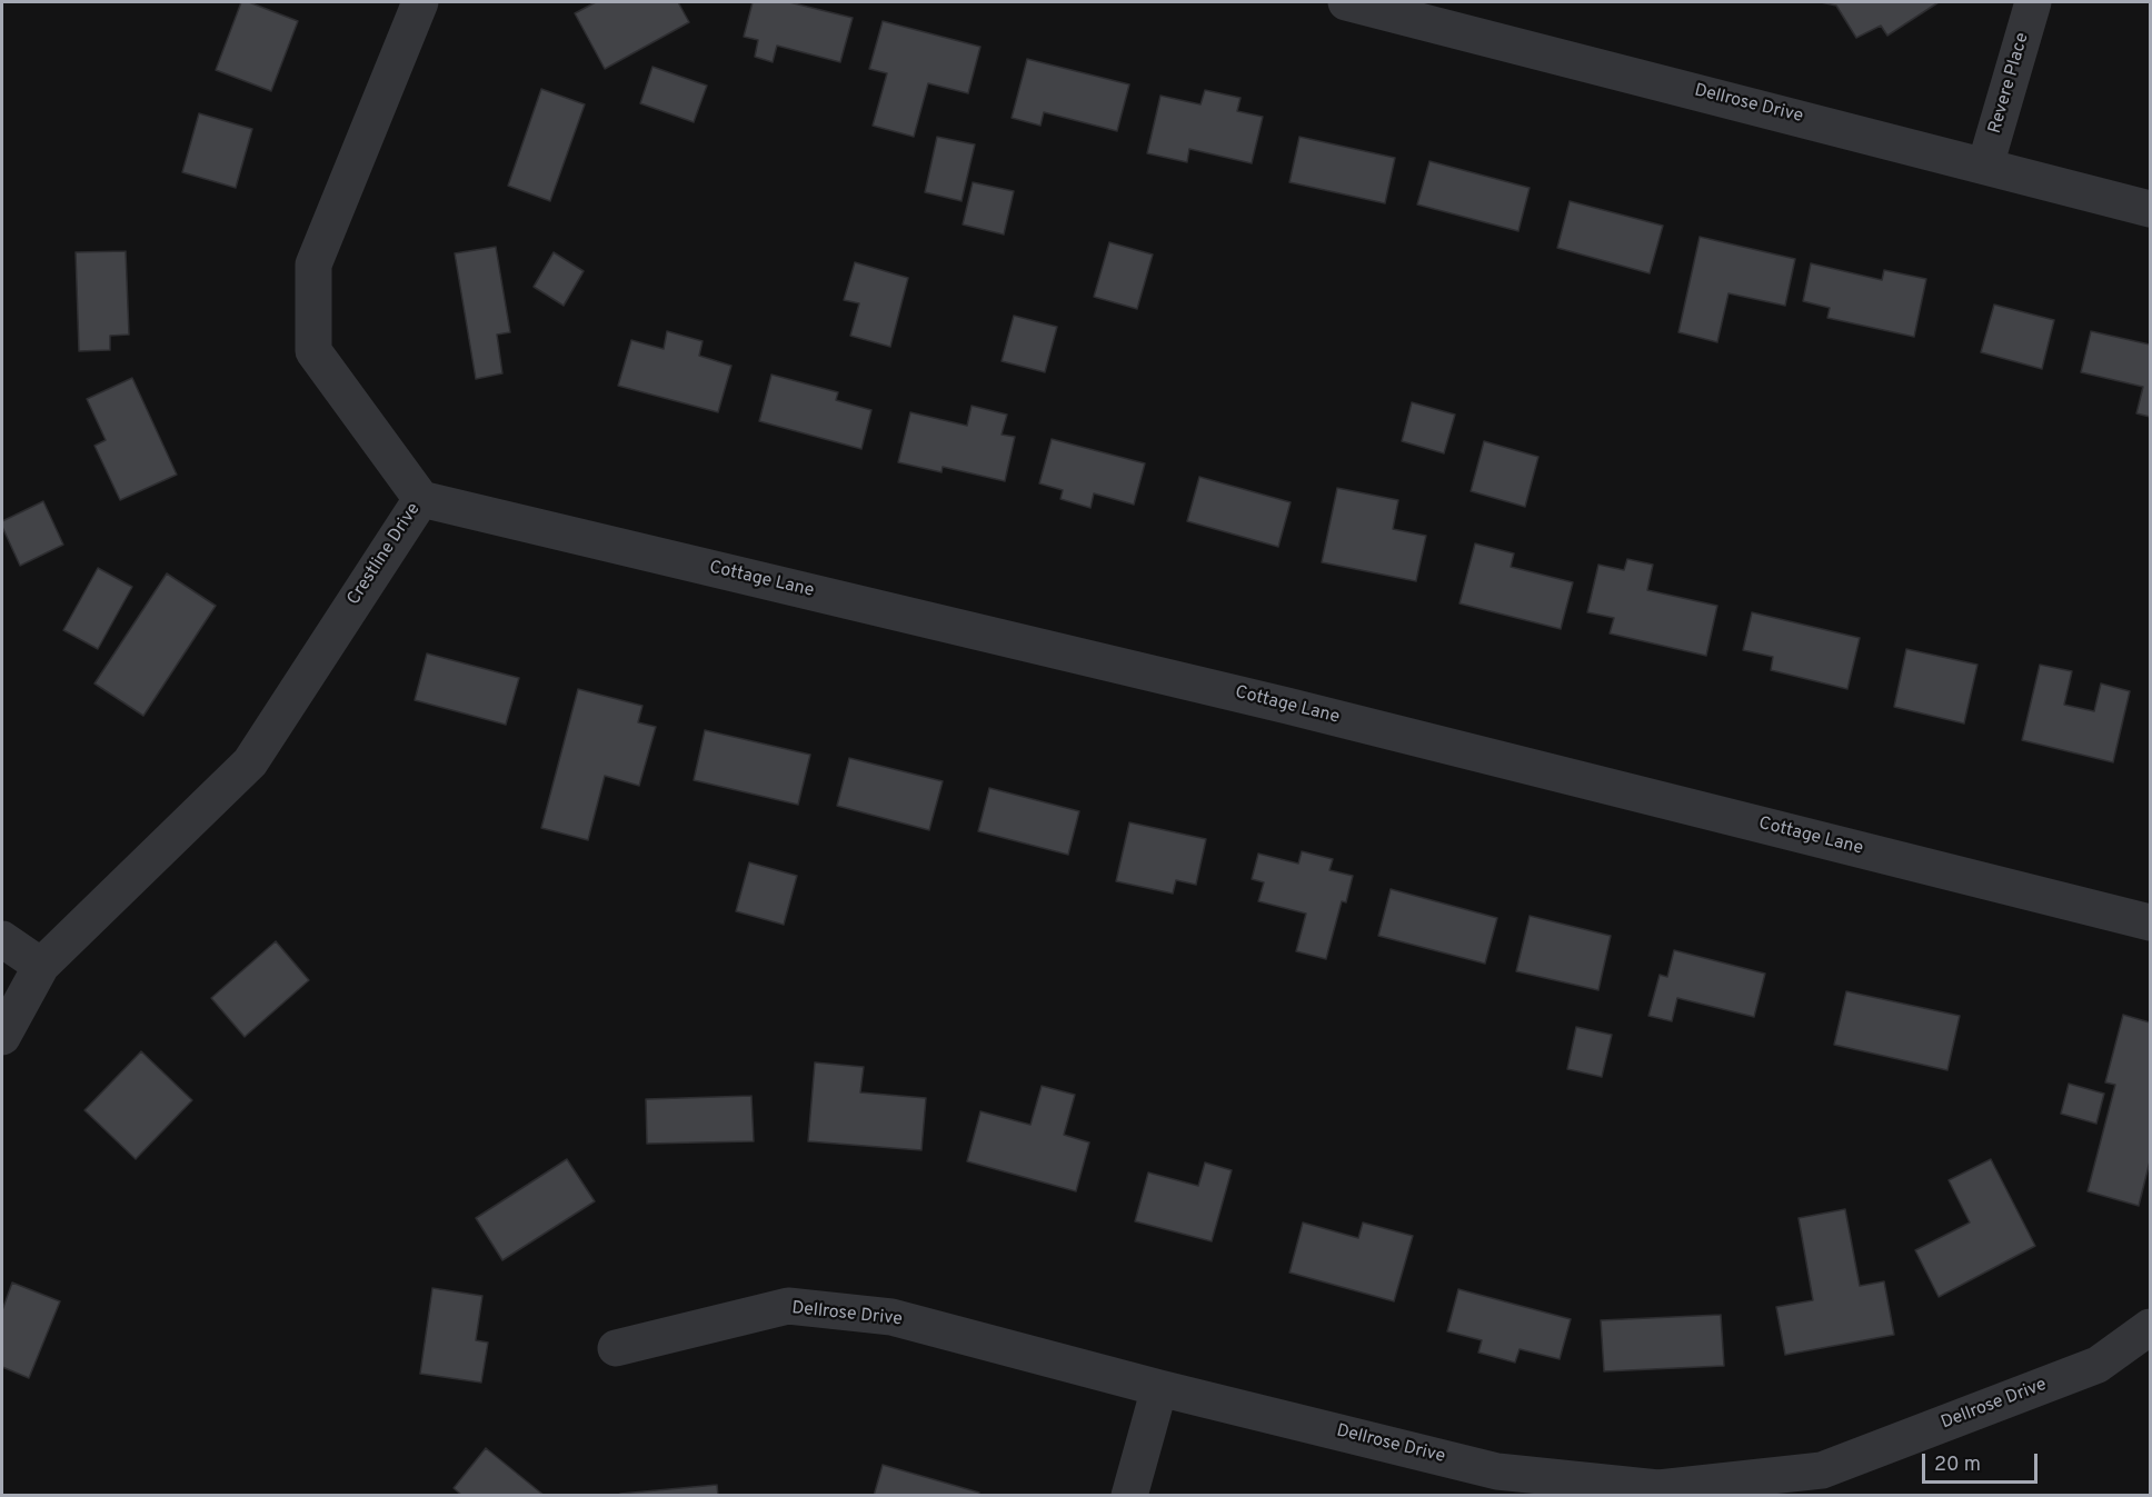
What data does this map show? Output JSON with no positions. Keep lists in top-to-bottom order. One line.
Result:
{"streets":{"street":["Revere Place","Dellrose Drive","Crestline Drive","Cottage Lane"]},"crossings":[["Revere Place","Dellrose Drive"],["Crestline Drive","Cottage Lane"]],"scale_bar":"20 m"}
